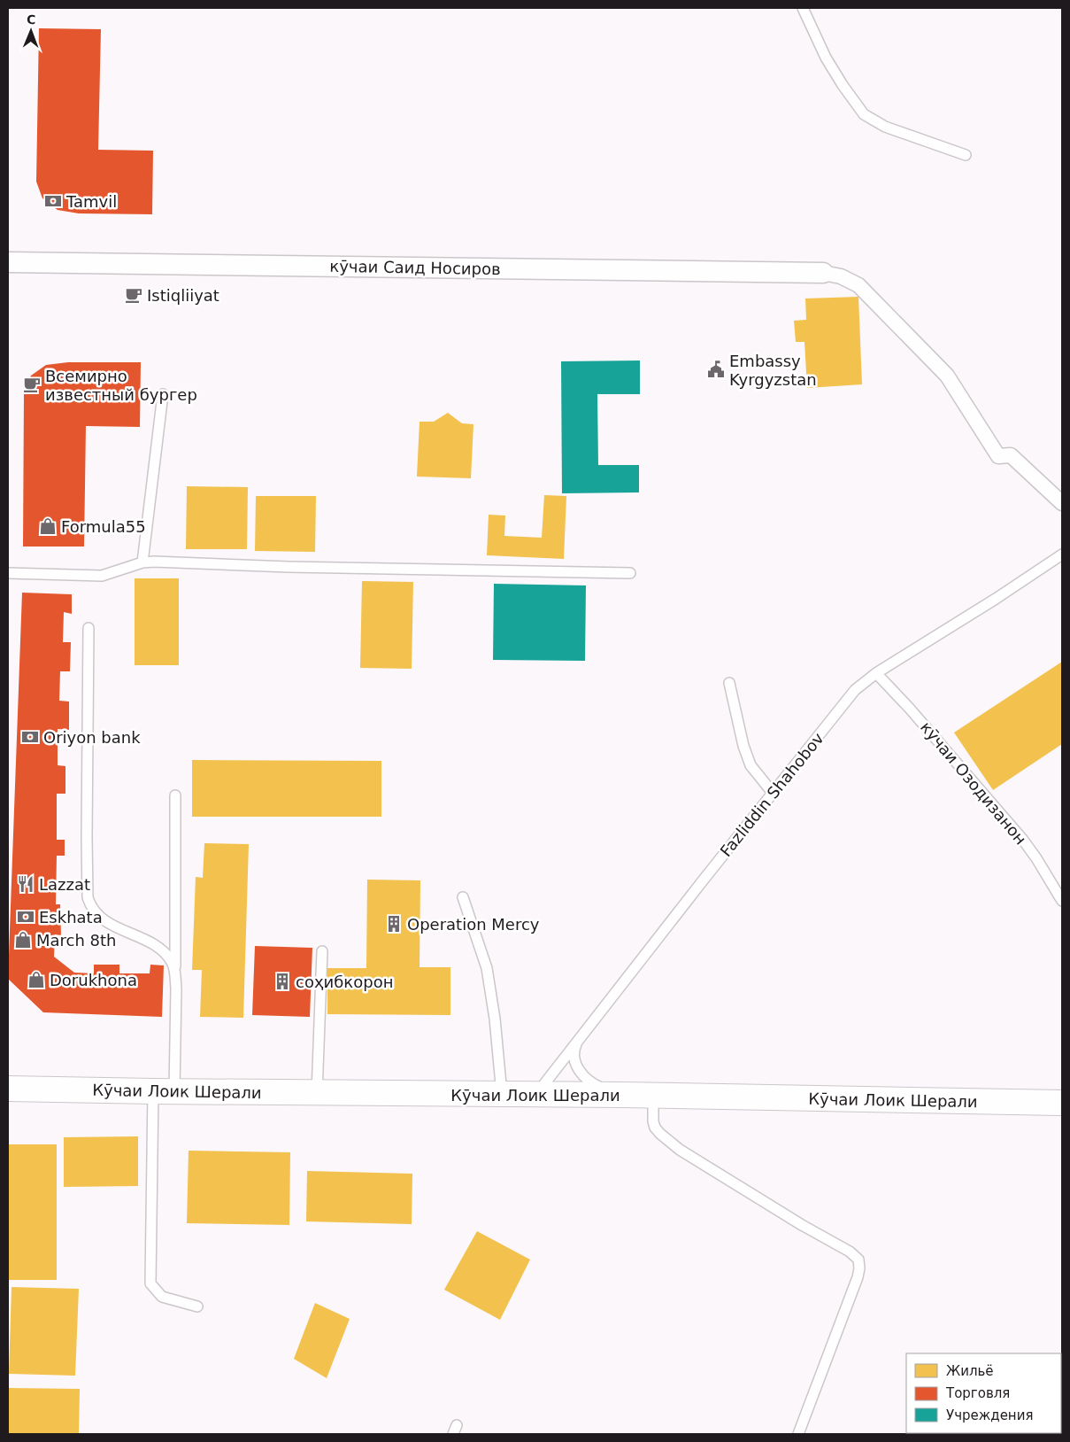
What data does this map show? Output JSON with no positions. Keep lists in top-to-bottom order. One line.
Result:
{"streets":{"main road":["Кӯчаи Лоик Шерали"],"street":["кӯчаи Саид Носиров"],"lane":["кӯчаи Озодизанон","Fazliddin Shahobov"]},"crossings":[["кӯчаи Озодизанон","Fazliddin Shahobov"],["Fazliddin Shahobov","Кӯчаи Лоик Шерали"]],"places":{"bank":["Tamvil","Oriyon bank","Eskhata"],"cafe":["Istiqliiyat","Всемирно известный бургер"],"public building":["Embassy Kyrgyzstan"],"shop":["Formula55","March 8th","Dorukhona"],"restaurant":["Lazzat"],"building":["Operation Mercy","соҳибкорон"]},"legend":["Жильё","Торговля","Учреждения"],"north":"top"}
